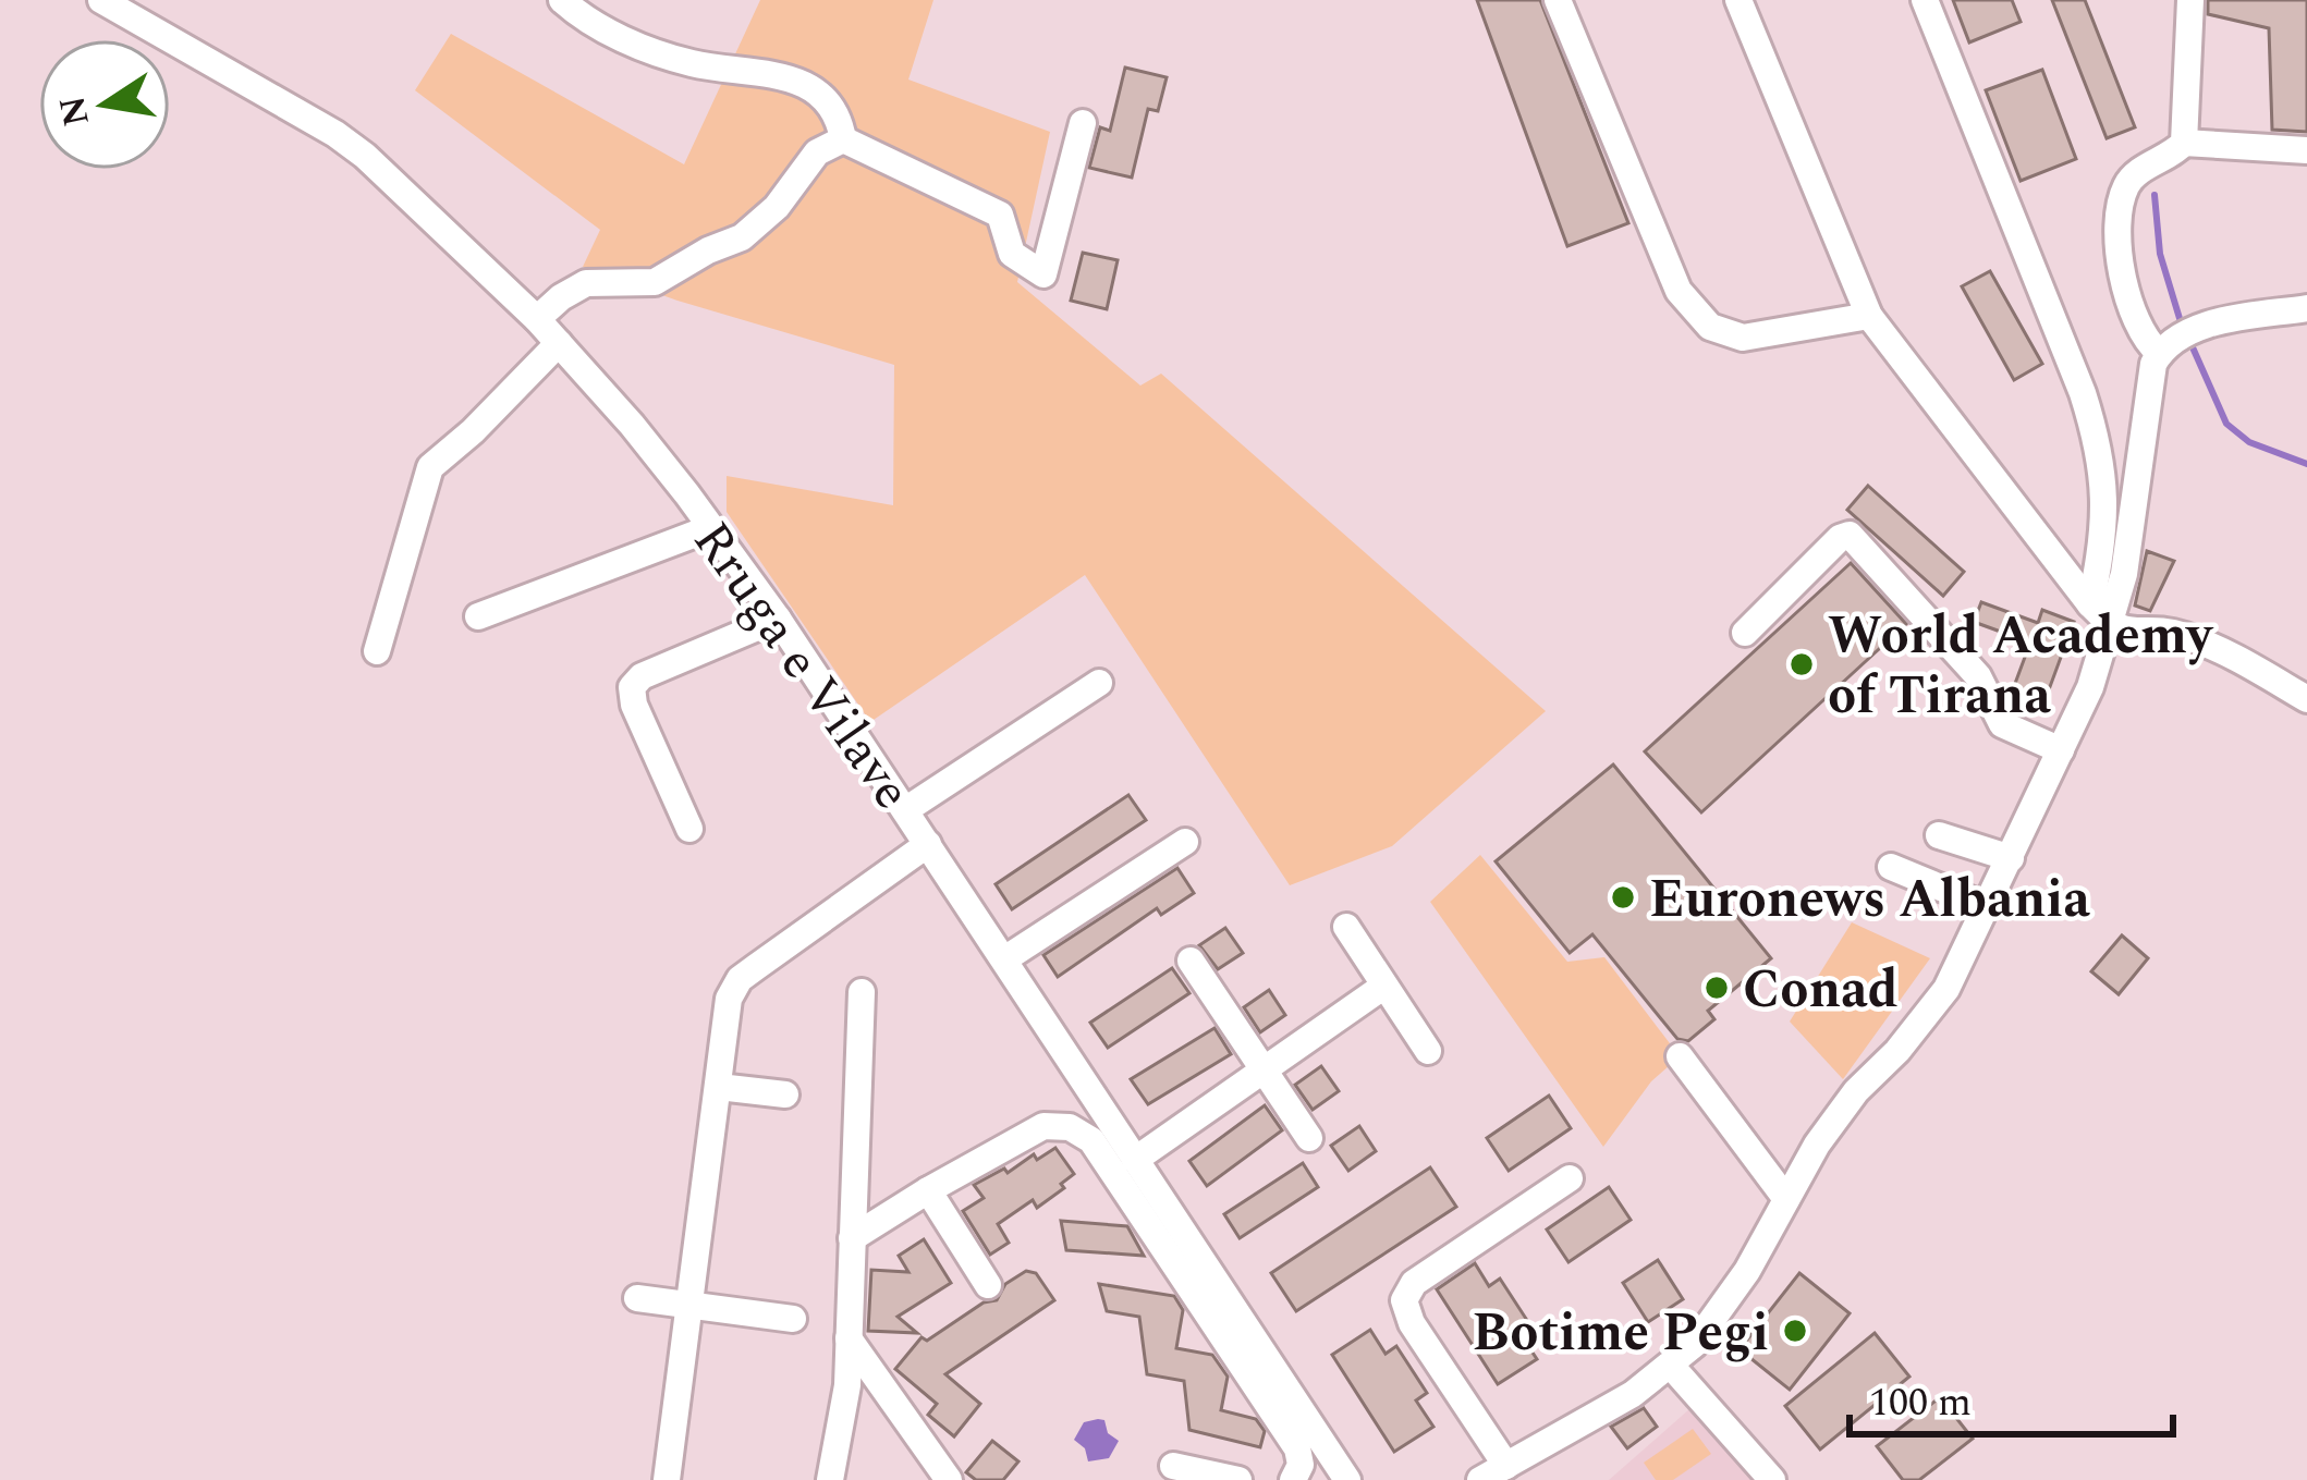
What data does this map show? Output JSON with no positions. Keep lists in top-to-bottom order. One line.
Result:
{"streets":{"street":["Rruga e Vilave"]},"places":["World Academy of Tirana","Euronews Albania","Conad","Botime Pegi"],"scale_bar":"100 m","north":"left"}
